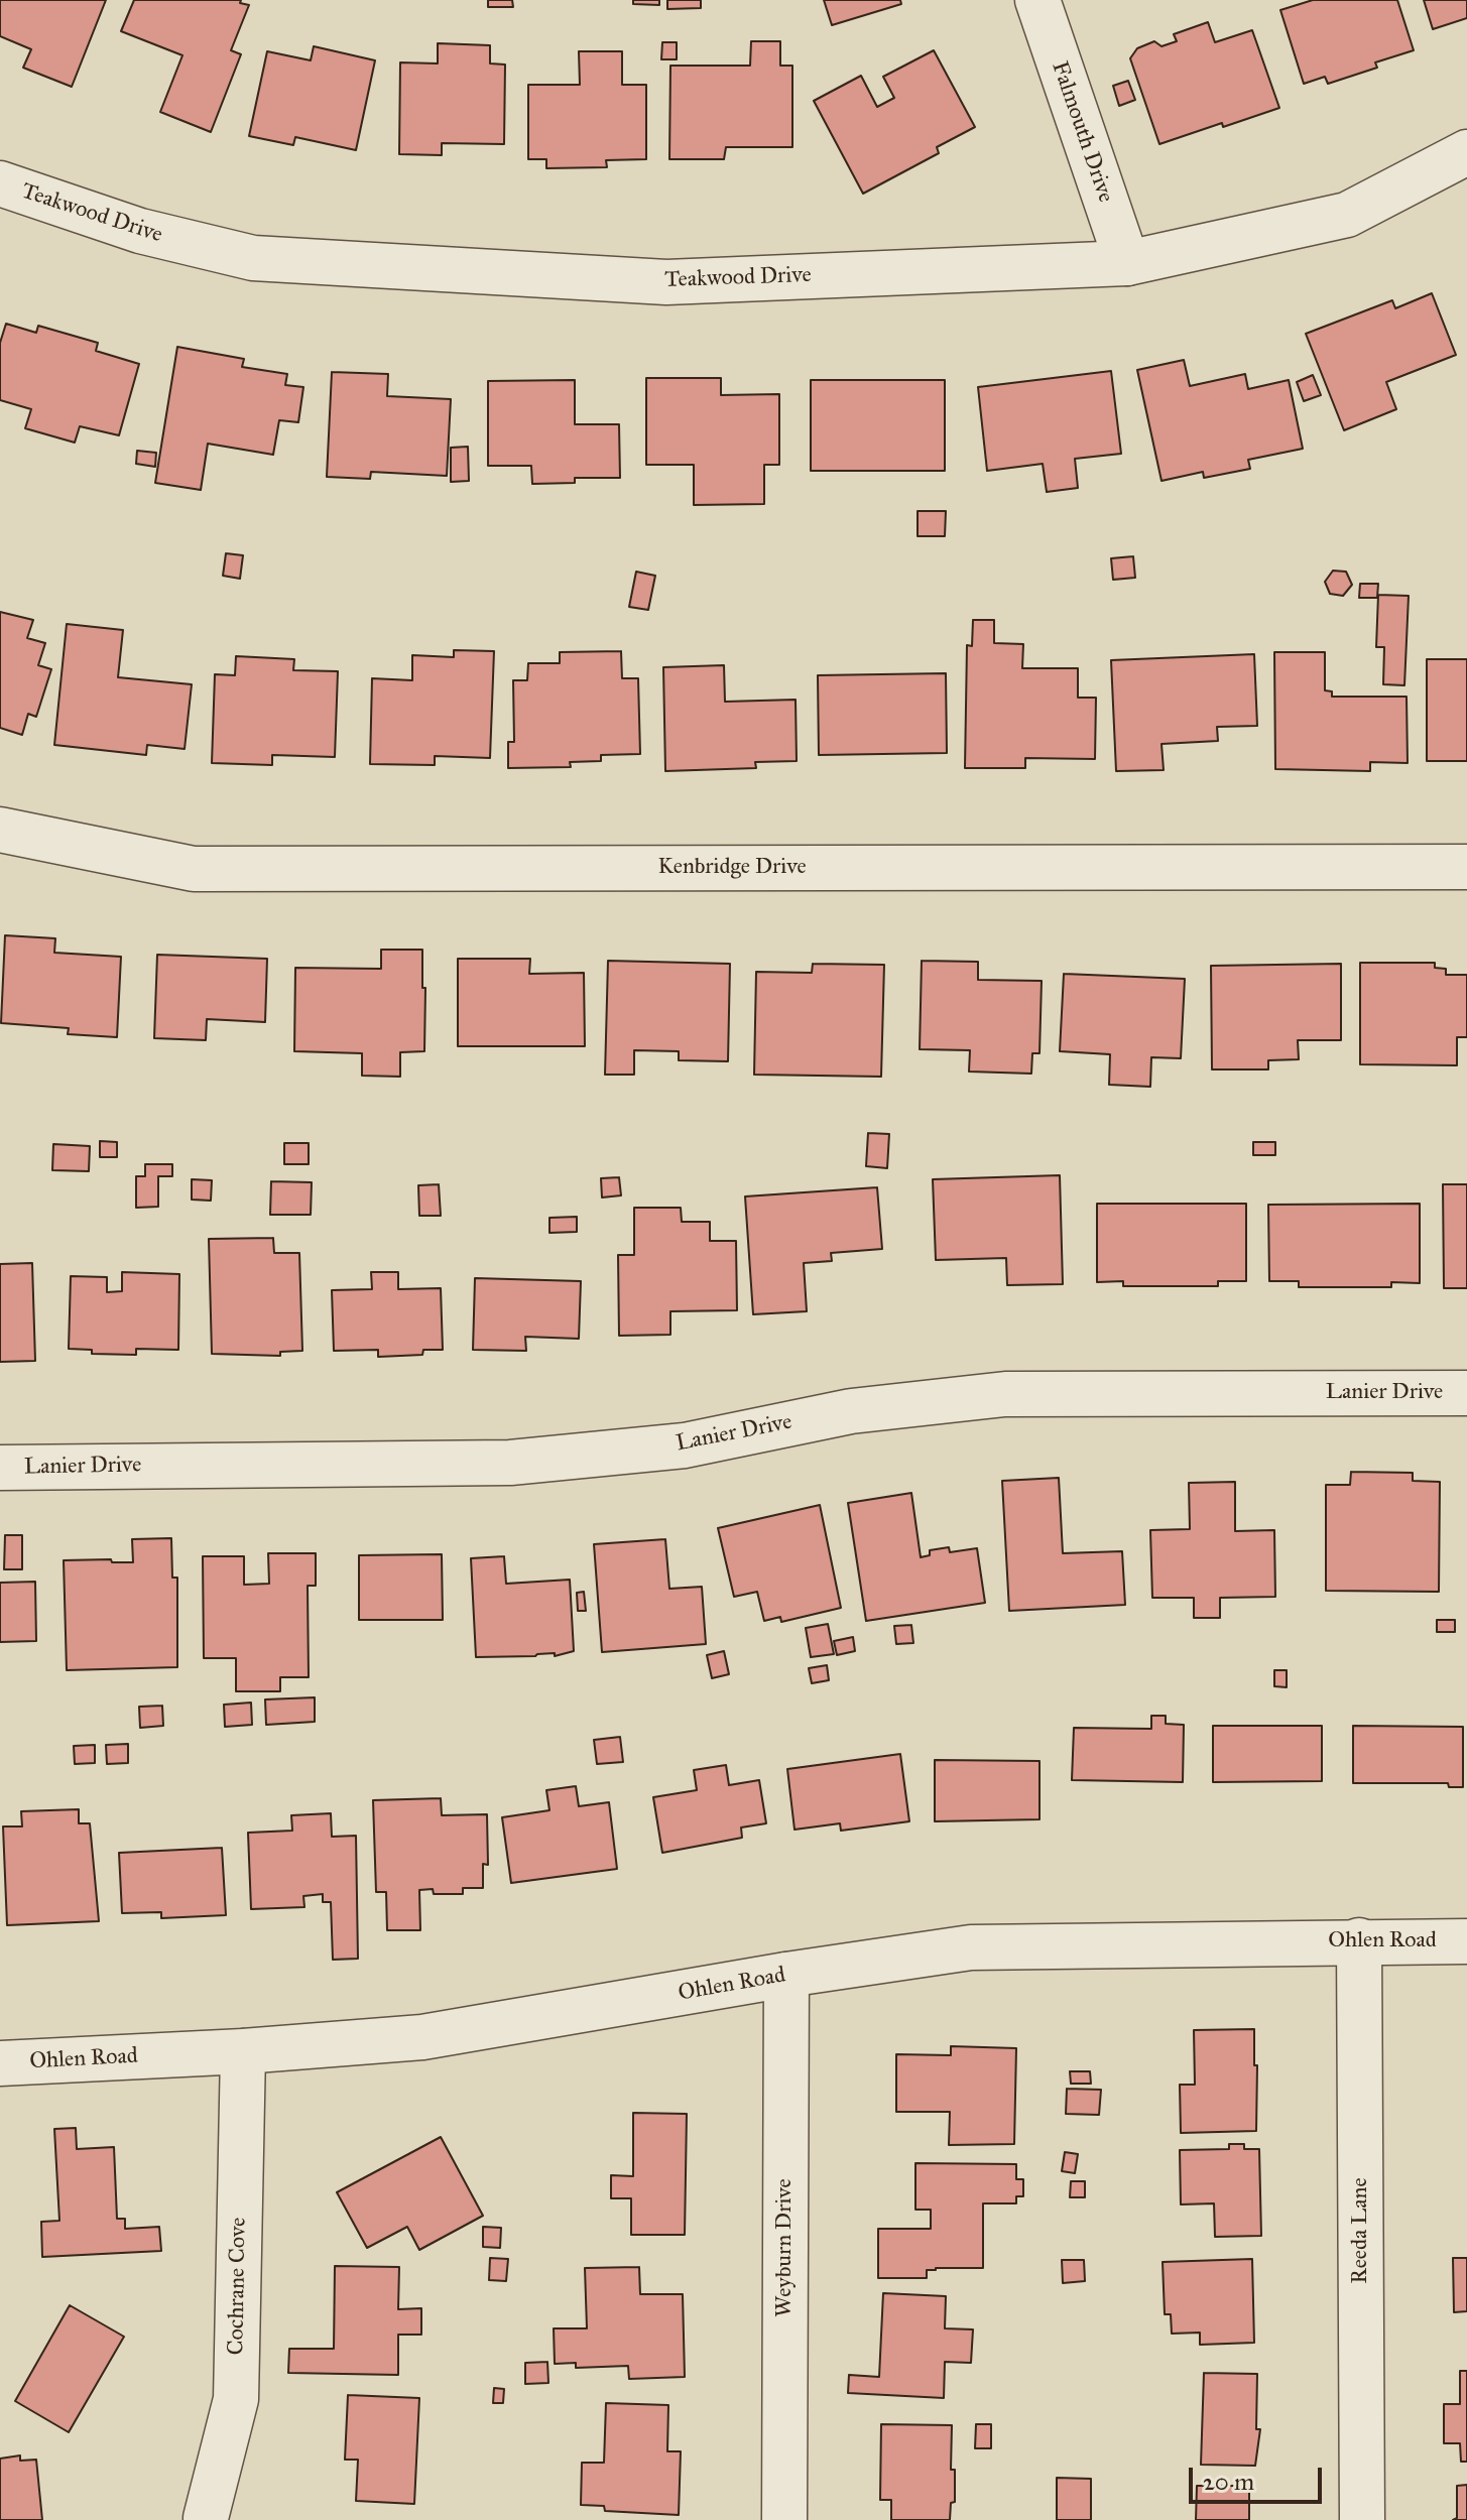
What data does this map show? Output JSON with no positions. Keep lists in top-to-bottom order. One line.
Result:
{"streets":{"street":["Falmouth Drive","Teakwood Drive","Kenbridge Drive","Lanier Drive","Ohlen Road","Reeda Lane","Weyburn Drive","Cochrane Cove"]},"crossings":[["Falmouth Drive","Teakwood Drive"],["Ohlen Road","Reeda Lane"],["Ohlen Road","Weyburn Drive"],["Ohlen Road","Cochrane Cove"]],"scale_bar":"20 m"}
